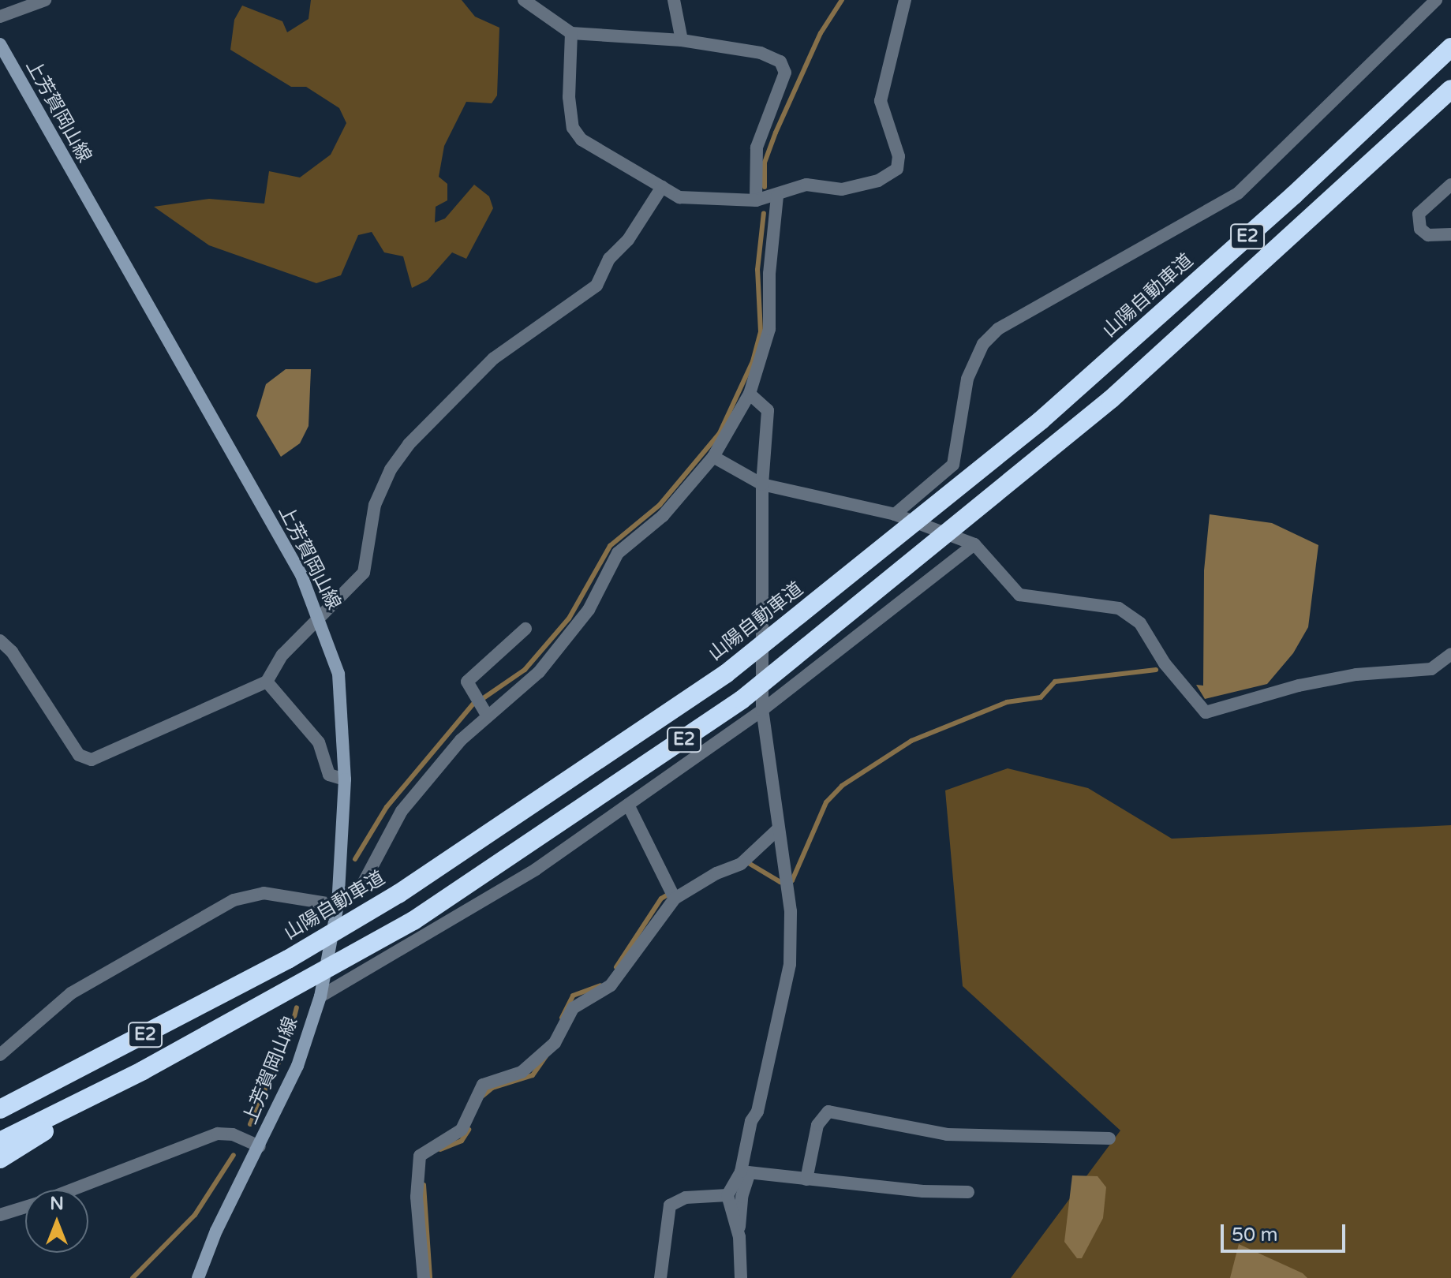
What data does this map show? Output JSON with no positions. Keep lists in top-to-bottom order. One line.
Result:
{"streets":{"highway":["E2","山陽自動車道"],"main road":["上芳賀岡山線"]},"scale_bar":"50 m","north":"top"}
